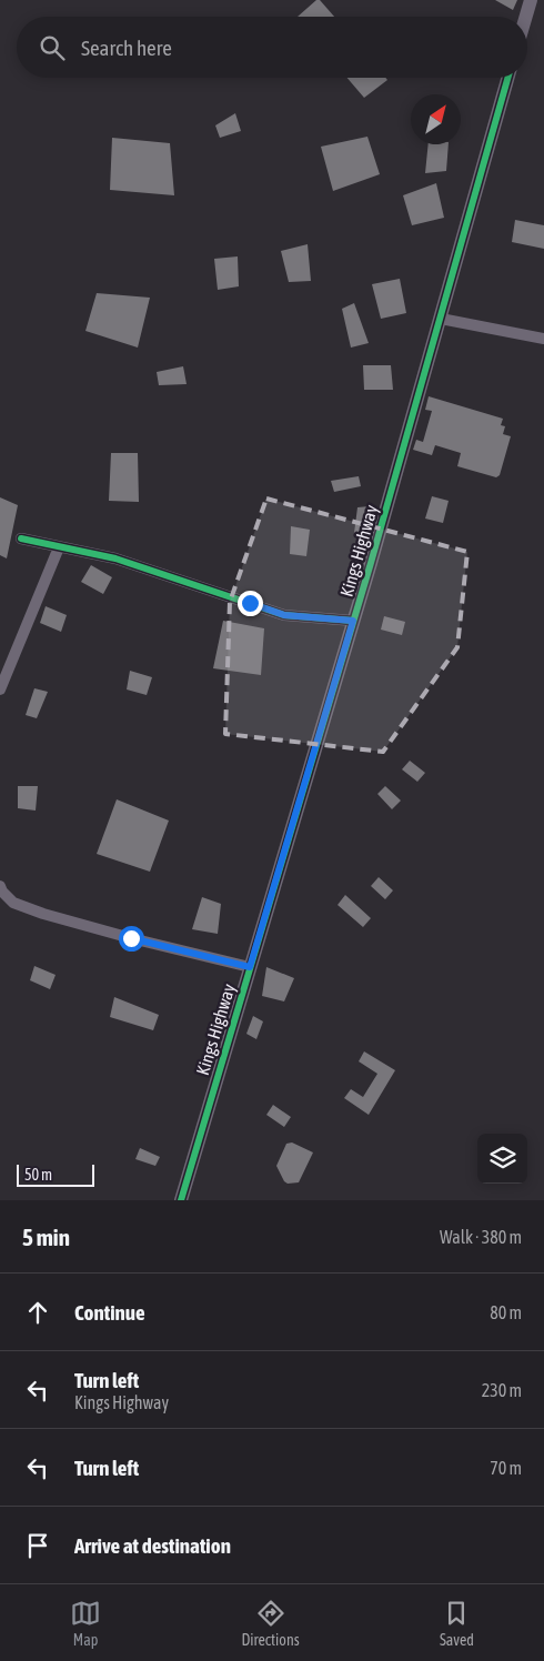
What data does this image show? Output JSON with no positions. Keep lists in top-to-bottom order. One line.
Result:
{"streets":{"street":["Kings Highway"]},"scale_bar":"50 m","north":"top right","page":{"search":"Search here","scale":"50 m","heading":["5 min","Walk · 380 m"],"list":[["Continue","80 m"],["Turn left","Kings Highway","230 m"],["Turn left","70 m"],"Arrive at destination"],"nav":["Map","Directions","Saved"]}}
